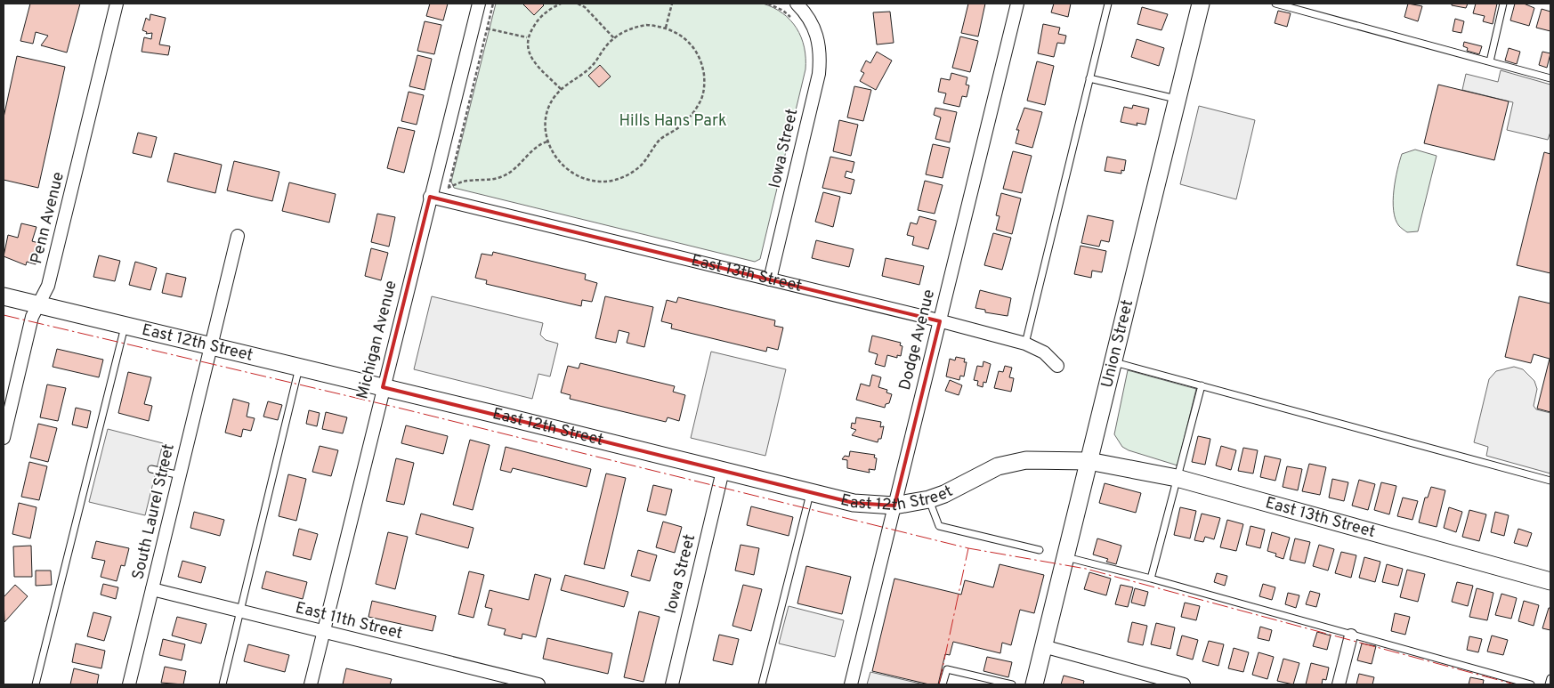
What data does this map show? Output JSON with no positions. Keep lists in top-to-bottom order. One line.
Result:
{"streets":{"street":["Iowa Street","Penn Avenue","East 13th Street","Michigan Avenue","Dodge Avenue","East 12th Street","Union Street","South Laurel Street","East 11th Street"]},"crossings":[["Iowa Street","East 13th Street"],["Iowa Street","East 12th Street"],["Penn Avenue","East 12th Street"],["East 13th Street","Michigan Avenue"],["East 13th Street","Dodge Avenue"],["East 13th Street","East 12th Street"],["East 13th Street","Union Street"],["Michigan Avenue","East 12th Street"],["Michigan Avenue","East 11th Street"],["Dodge Avenue","East 12th Street"],["East 12th Street","Union Street"],["East 12th Street","South Laurel Street"],["South Laurel Street","East 11th Street"]],"parks":["Hills Hans Park"]}
